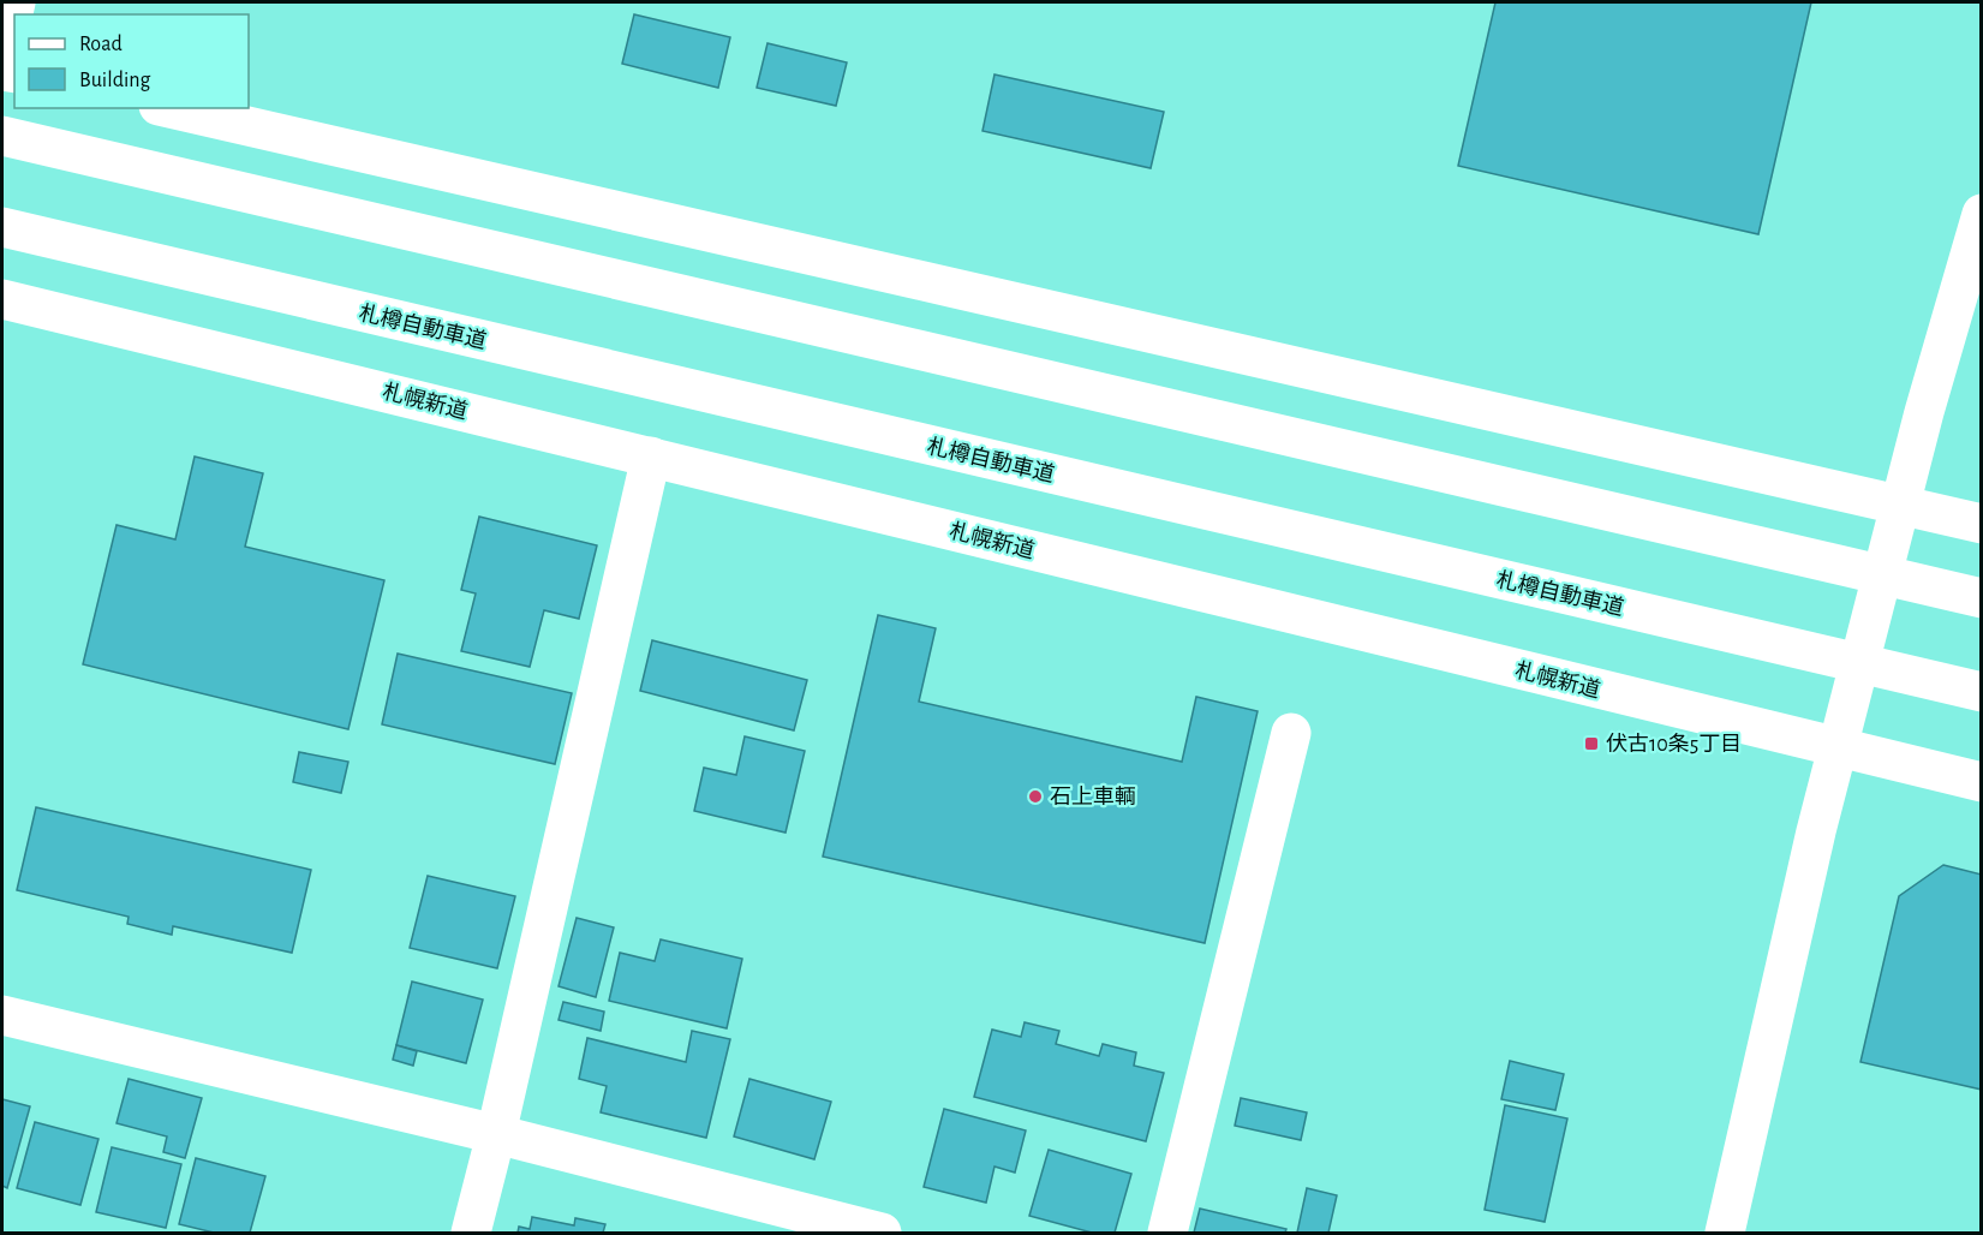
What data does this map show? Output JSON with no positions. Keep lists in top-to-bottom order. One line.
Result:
{"streets":{"main road":["札樽自動車道","札幌新道"]},"places":{"transit":["伏古10条5丁目"],"other":["石上車輌"]},"legend":["Road","Building"]}
